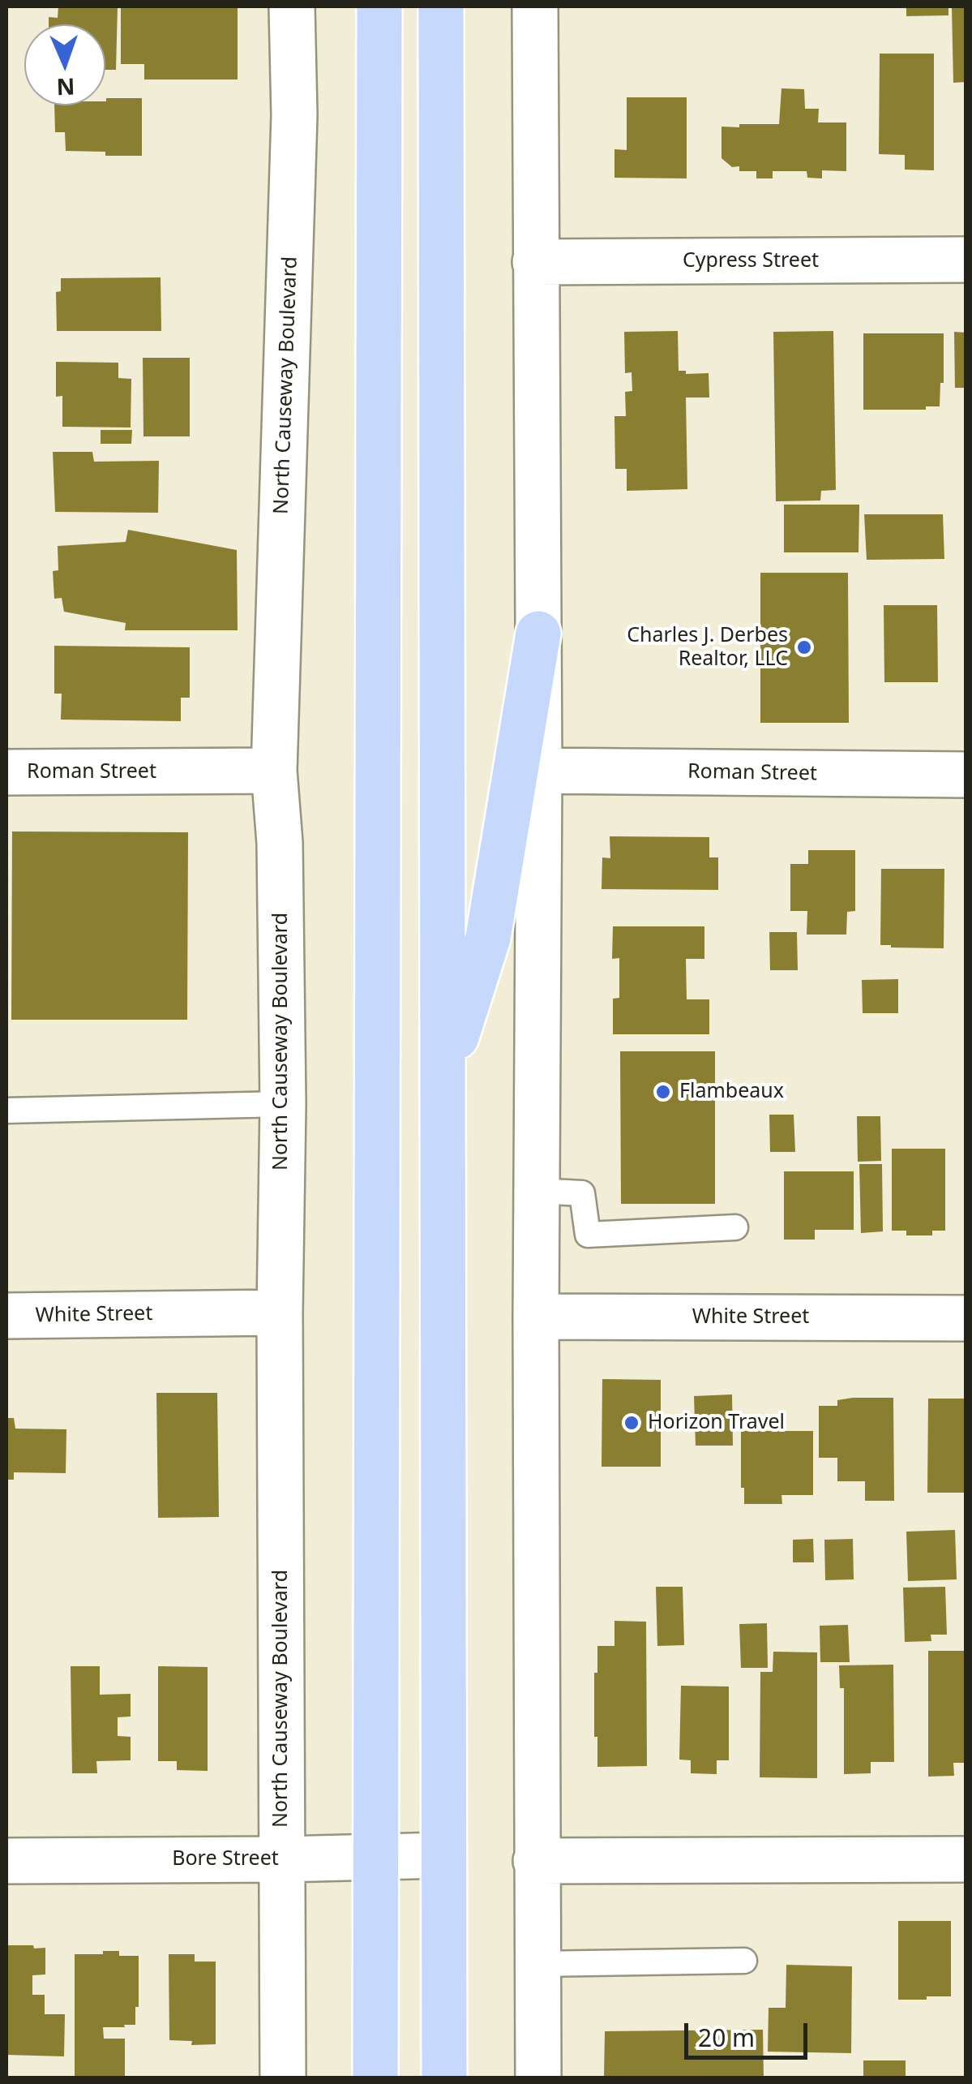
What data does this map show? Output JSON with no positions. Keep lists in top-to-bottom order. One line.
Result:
{"streets":{"street":["Cypress Street","North Causeway Boulevard","Roman Street","White Street","Bore Street"]},"crossings":[["North Causeway Boulevard","Roman Street"],["North Causeway Boulevard","White Street"],["North Causeway Boulevard","Bore Street"]],"places":["Charles J. Derbes Realtor, LLC","Flambeaux","Horizon Travel"],"scale_bar":"20 m","north":"bottom"}
